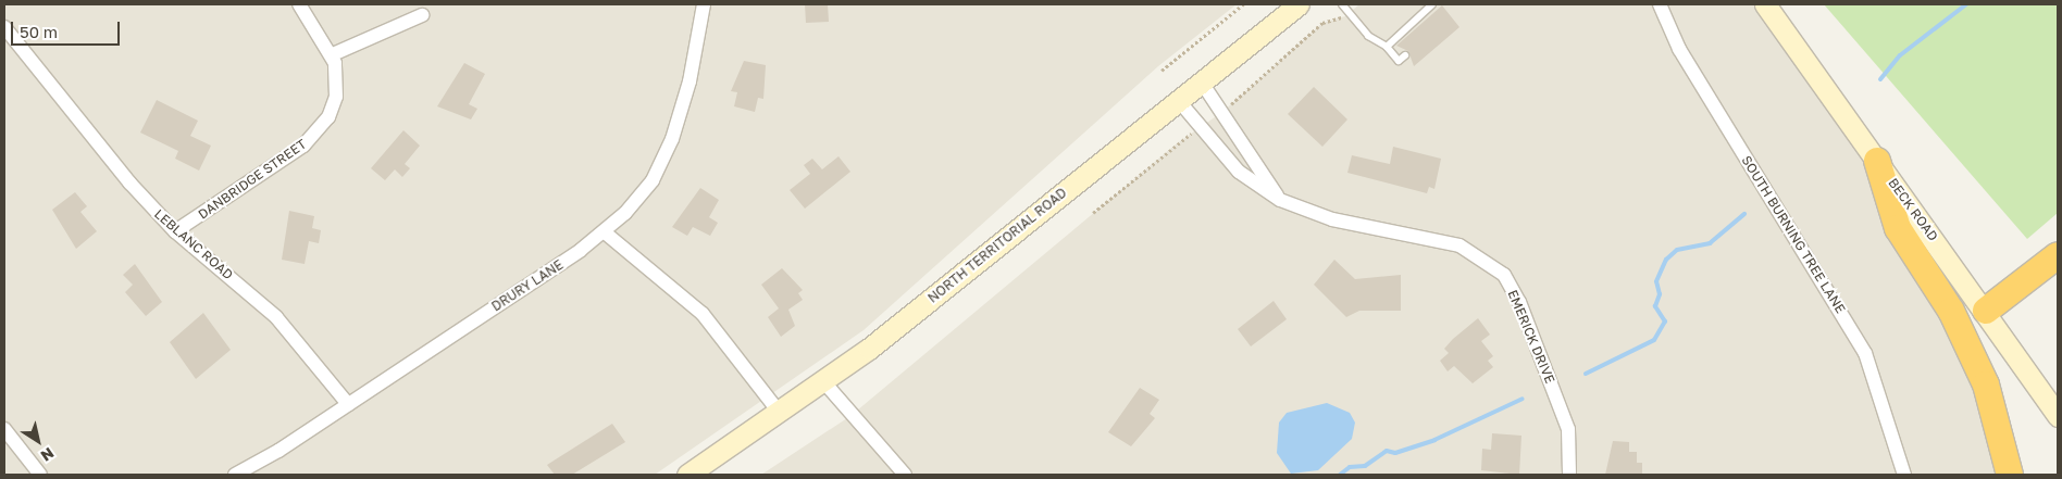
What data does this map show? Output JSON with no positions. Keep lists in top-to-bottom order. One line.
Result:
{"streets":{"main road":["BECK ROAD","NORTH TERRITORIAL ROAD"],"street":["DANBRIDGE STREET","SOUTH BURNING TREE LANE","LEBLANC ROAD","DRURY LANE","EMERICK DRIVE"]},"crossings":[["DANBRIDGE STREET","LEBLANC ROAD"],["LEBLANC ROAD","DRURY LANE"],["NORTH TERRITORIAL ROAD","EMERICK DRIVE"]],"scale_bar":"50 m","north":"bottom right"}
